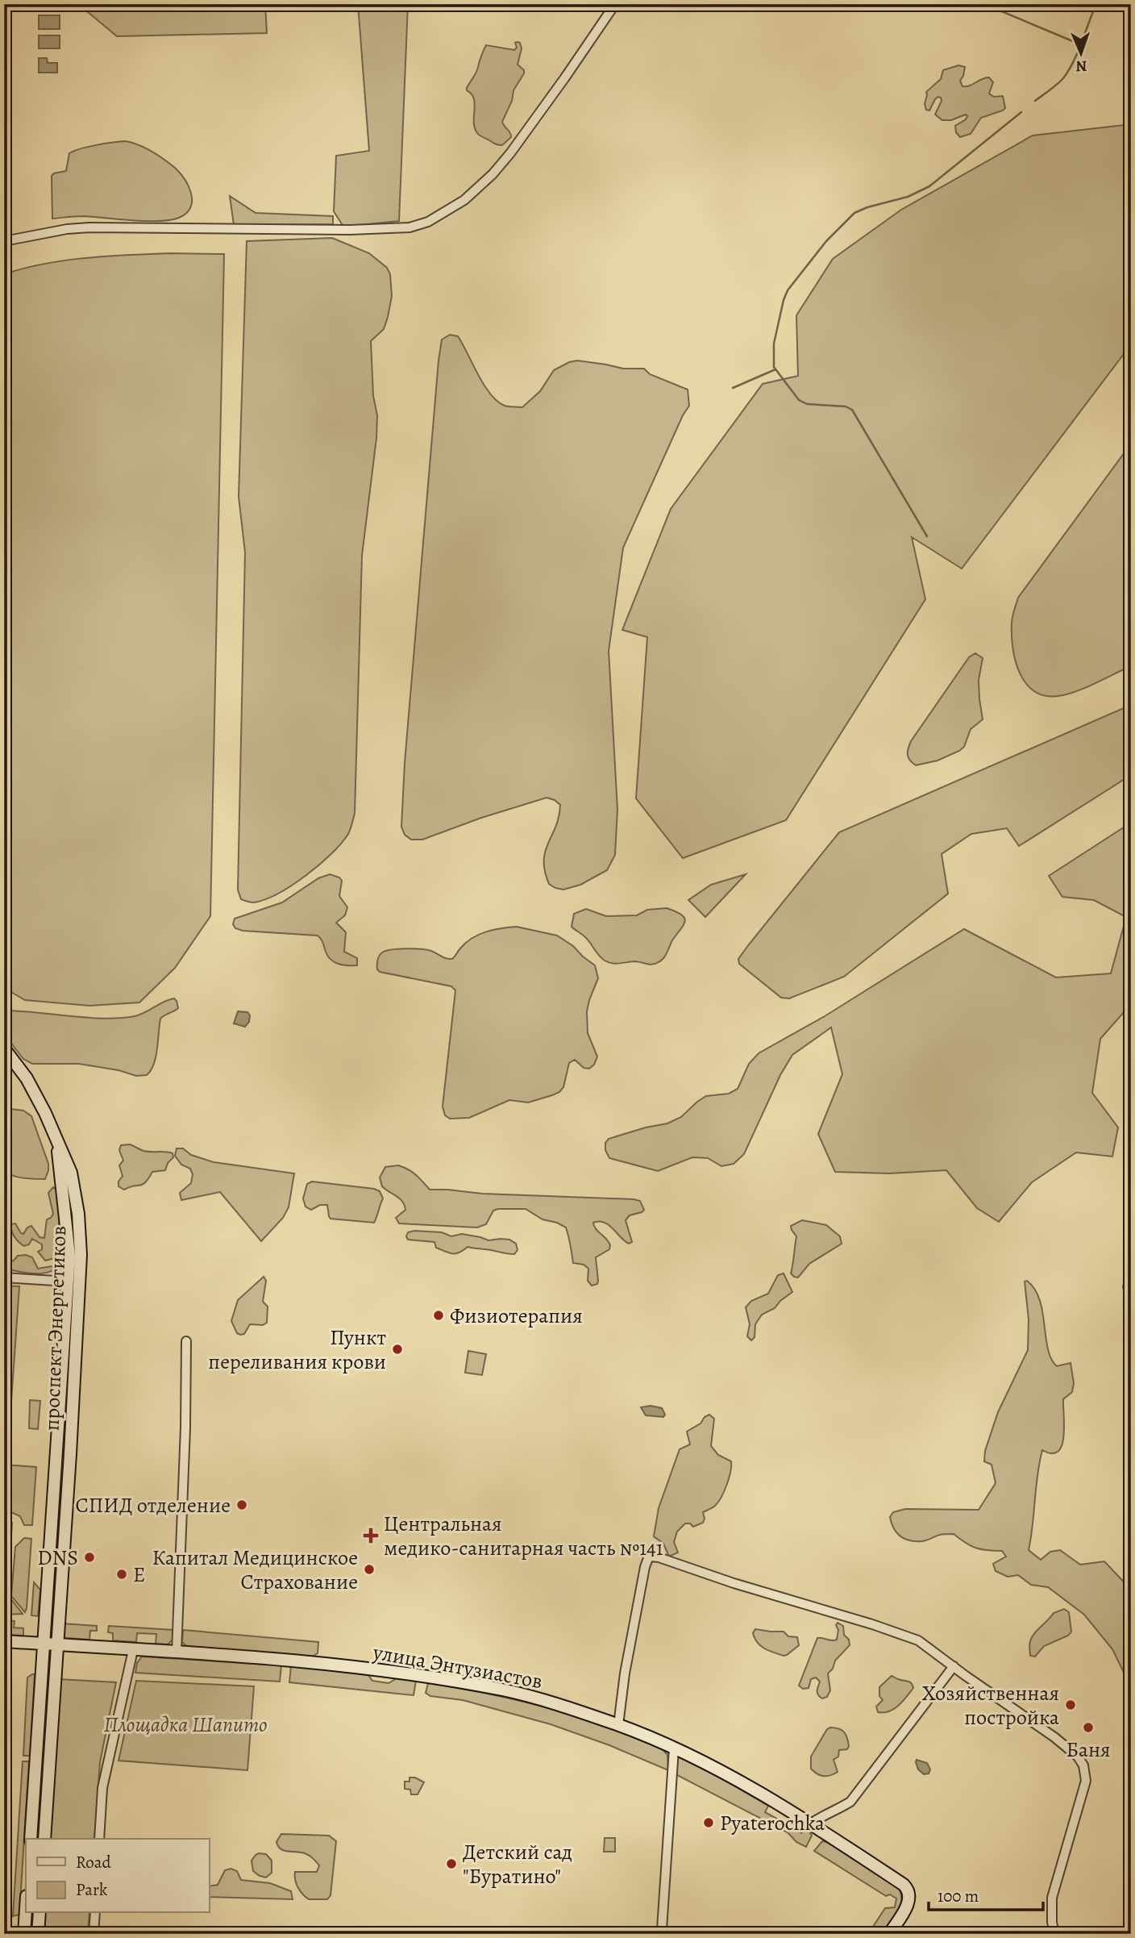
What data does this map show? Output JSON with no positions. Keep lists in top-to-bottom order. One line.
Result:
{"streets":{"main road":["проспект Энергетиков","улица Энтузиастов"]},"crossings":[["проспект Энергетиков","улица Энтузиастов"]],"parks":["Площадка Шапито"],"places":{"other":["Физиотерапия","Пункт переливания крови","СПИД отделение","DNS","Капитал Медицинское Страхование","Е","Хозяйственная постройка","Баня","Pyaterochka","Детский сад \"Буратино\""],"health":["Центральная медико-санитарная часть №141"]},"legend":["Road","Park"],"scale_bar":"100 m","north":"bottom"}
